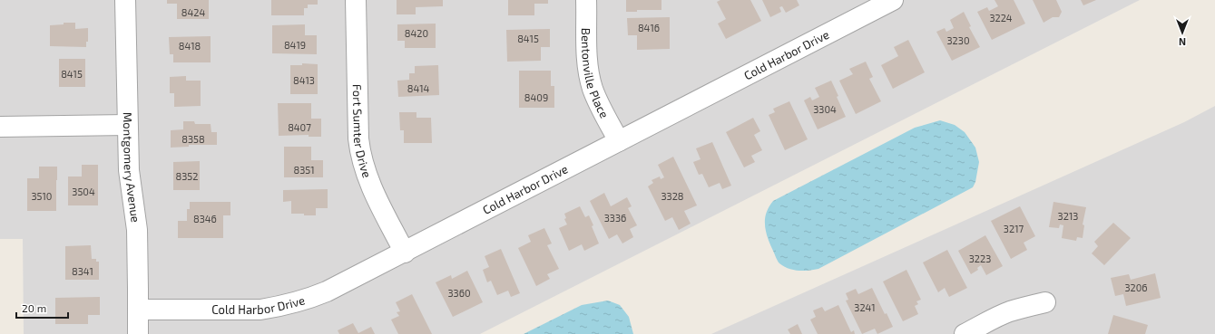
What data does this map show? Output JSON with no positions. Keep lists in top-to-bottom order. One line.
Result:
{"streets":{"street":["Cold Harbor Drive","Bentonville Place","Fort Sumter Drive","Montgomery Avenue"]},"crossings":[["Cold Harbor Drive","Bentonville Place"],["Cold Harbor Drive","Fort Sumter Drive"],["Cold Harbor Drive","Montgomery Avenue"]],"house_numbers":["8424","3224","8416","8420","8415","3230","8419","8418","8415","8413","8414","8409","3304","8407","8358","8351","8352","3504","3510","3328","3213","3336","8346","3217","3223","8341","3206","3360","3241"],"scale_bar":"20 m","north":"bottom"}
